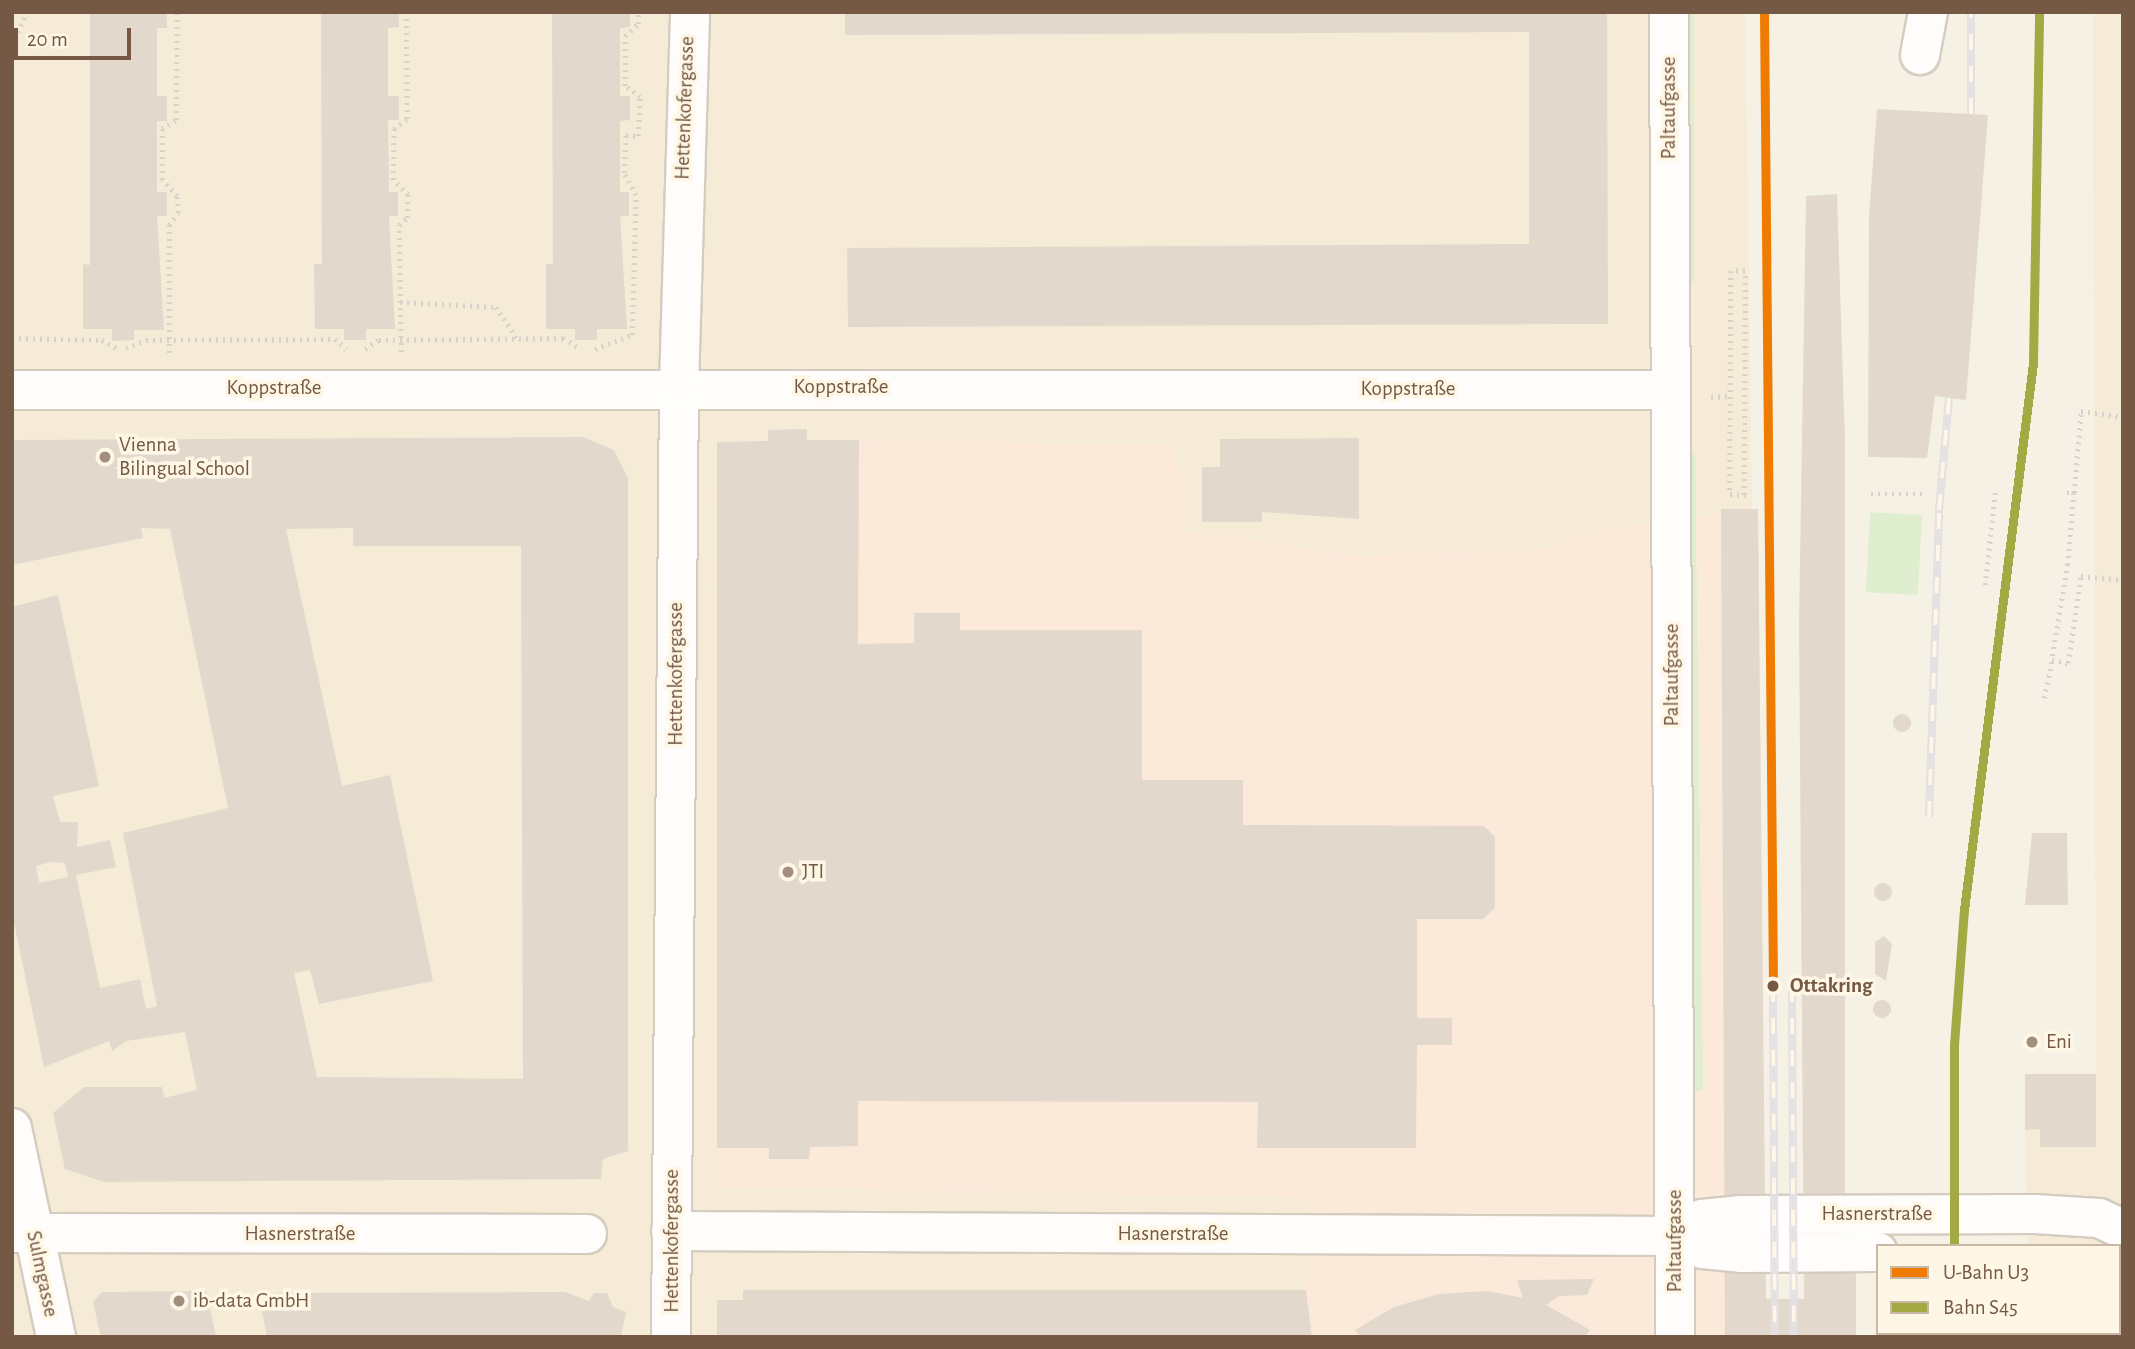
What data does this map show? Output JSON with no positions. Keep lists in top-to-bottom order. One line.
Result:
{"streets":{"street":["Hettenkofergasse","Paltaufgasse","Koppstraße","Hasnerstraße","Sulmgasse"]},"crossings":[["Hettenkofergasse","Koppstraße"],["Hettenkofergasse","Hasnerstraße"],["Paltaufgasse","Koppstraße"],["Paltaufgasse","Hasnerstraße"],["Hasnerstraße","Sulmgasse"]],"places":["Vienna Bilingual School","JTI","Ottakring","Eni","ib-data GmbH"],"lines":["metro line U3","rail line S45"],"legend":["U-Bahn U3","Bahn S45"],"scale_bar":"20 m"}
